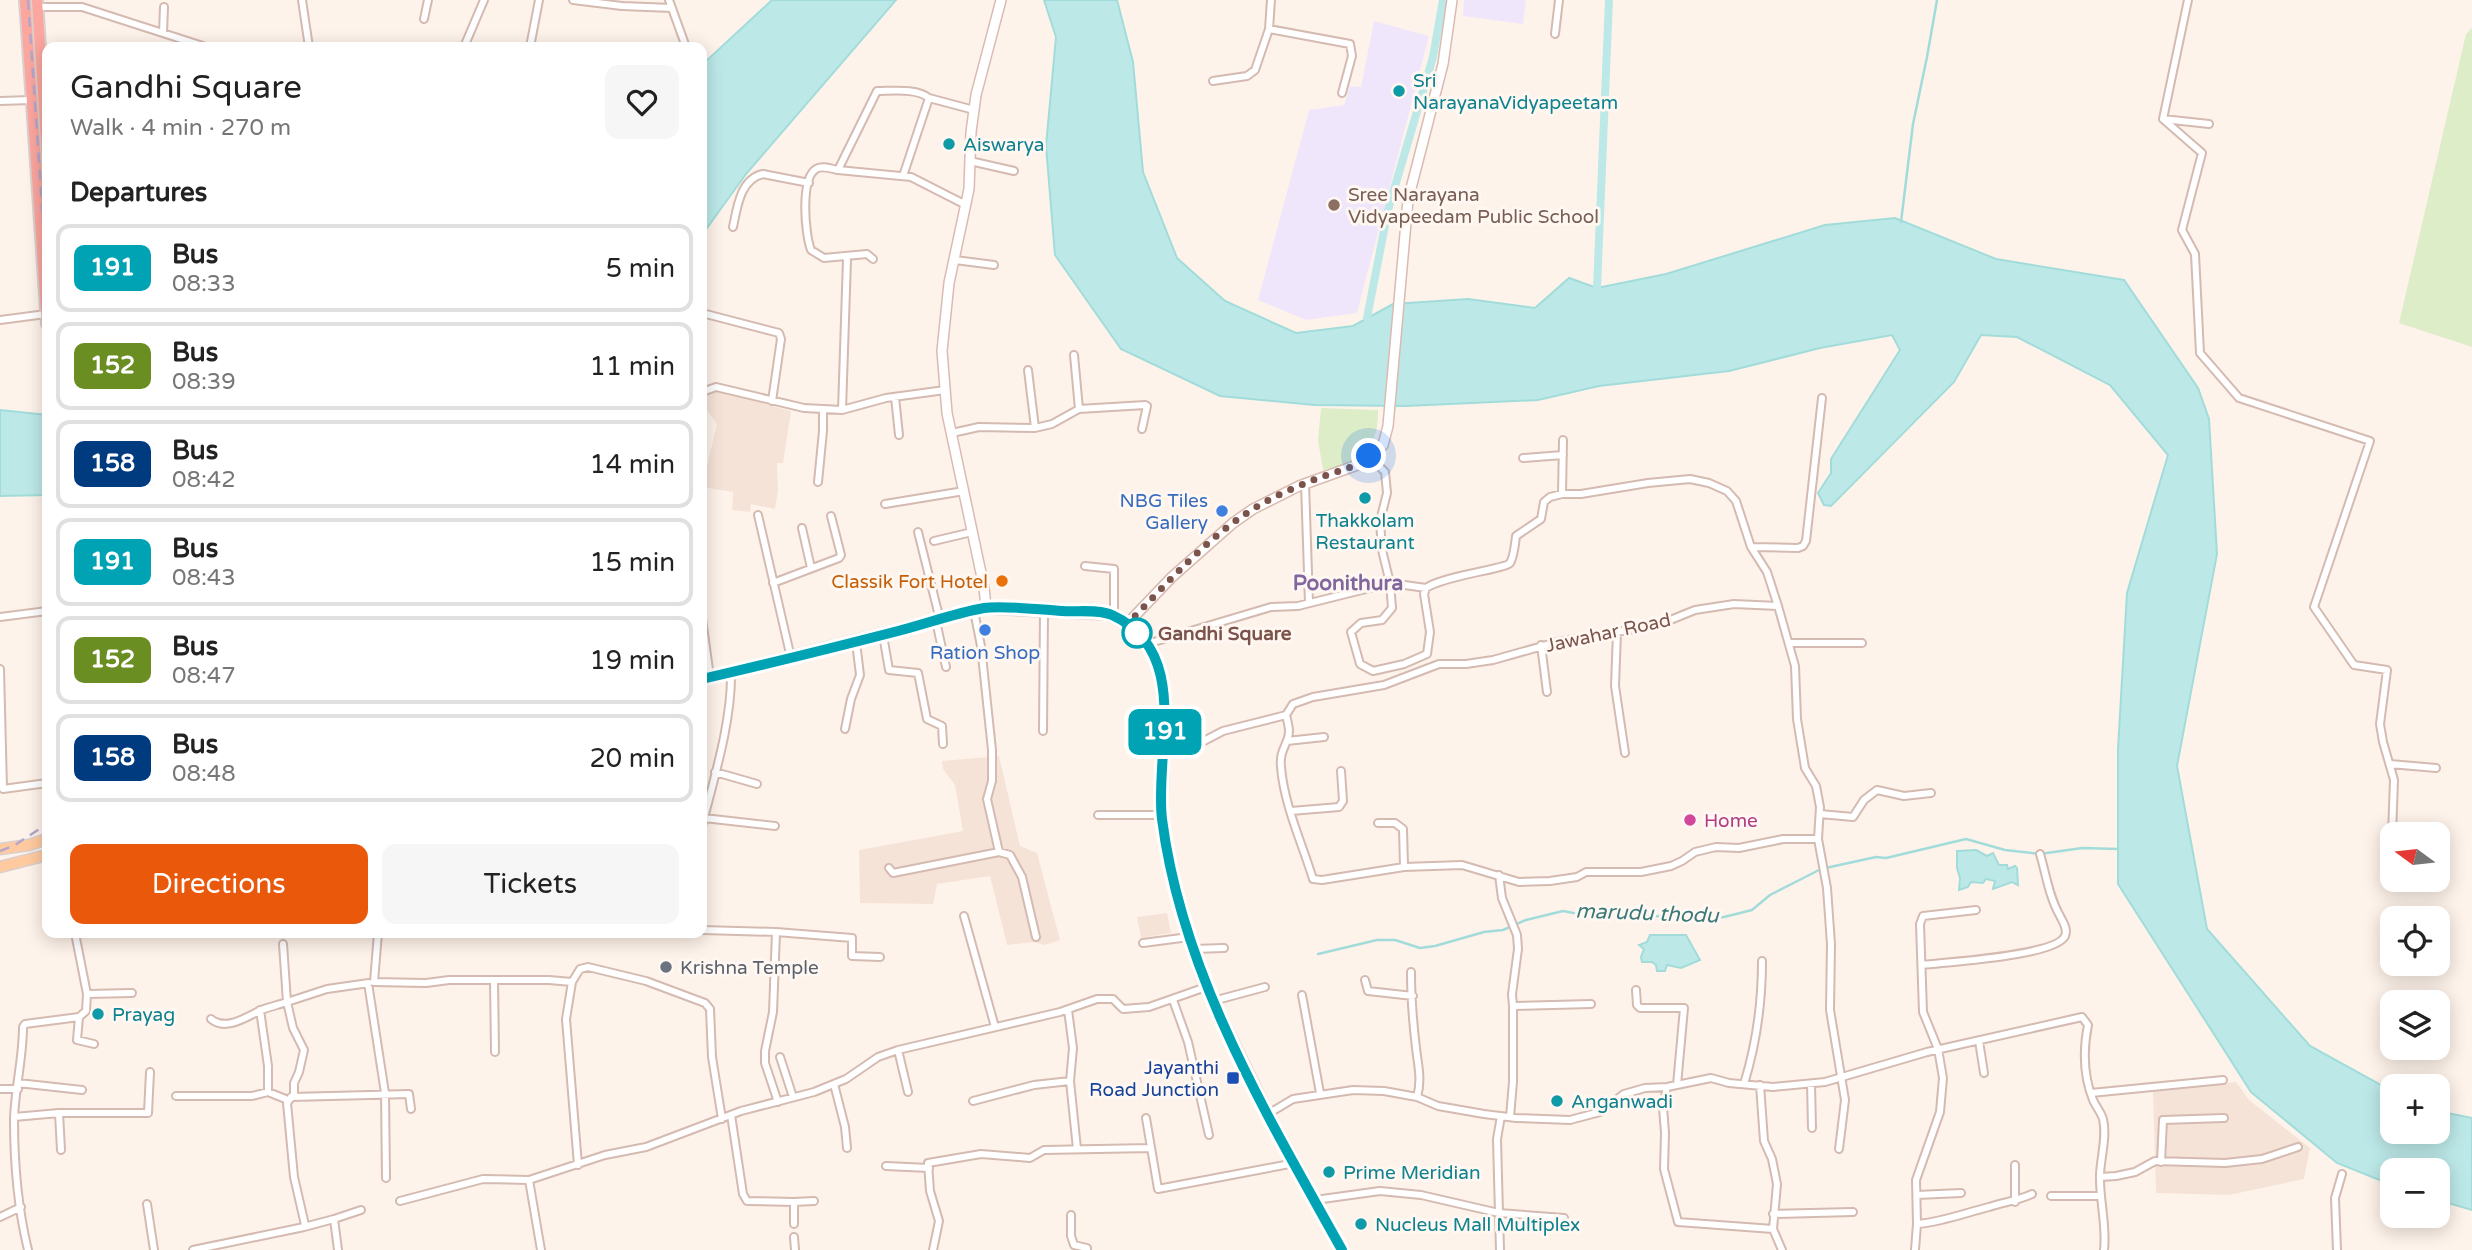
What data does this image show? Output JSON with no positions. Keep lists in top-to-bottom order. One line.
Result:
{"streets":{"street":["Jawahar Road"]},"districts":["Poonithura"],"water":["marudu thodu"],"places":{"other":["Sri NarayanaVidyapeetam","Aiswarya","Sree Narayana Vidyapeedam Public School","Thakkolam Restaurant","NBG Tiles Gallery","Classik Fort Hotel","Ration Shop","Gandhi Square","Home","Krishna Temple","Prayag","Anganwadi","Prime Meridian","Nucleus Mall Multiplex"],"transit":["Jayanthi Road Junction"]},"lines":["bus line 191"],"north":"left","page":{"on_map":"191","heading":[["Gandhi Square","Walk · 4 min · 270 m"],"Departures"],"list":[{"mark":"191","name":"Bus","note":"08:33","value":"5 min"},{"mark":"152","name":"Bus","note":"08:39","value":"11 min"},{"mark":"158","name":"Bus","note":"08:42","value":"14 min"},{"mark":"191","name":"Bus","note":"08:43","value":"15 min"},{"mark":"152","name":"Bus","note":"08:47","value":"19 min"},{"mark":"158","name":"Bus","note":"08:48","value":"20 min"}],"map_buttons":["+","−"],"buttons":["Directions","Tickets"]}}
